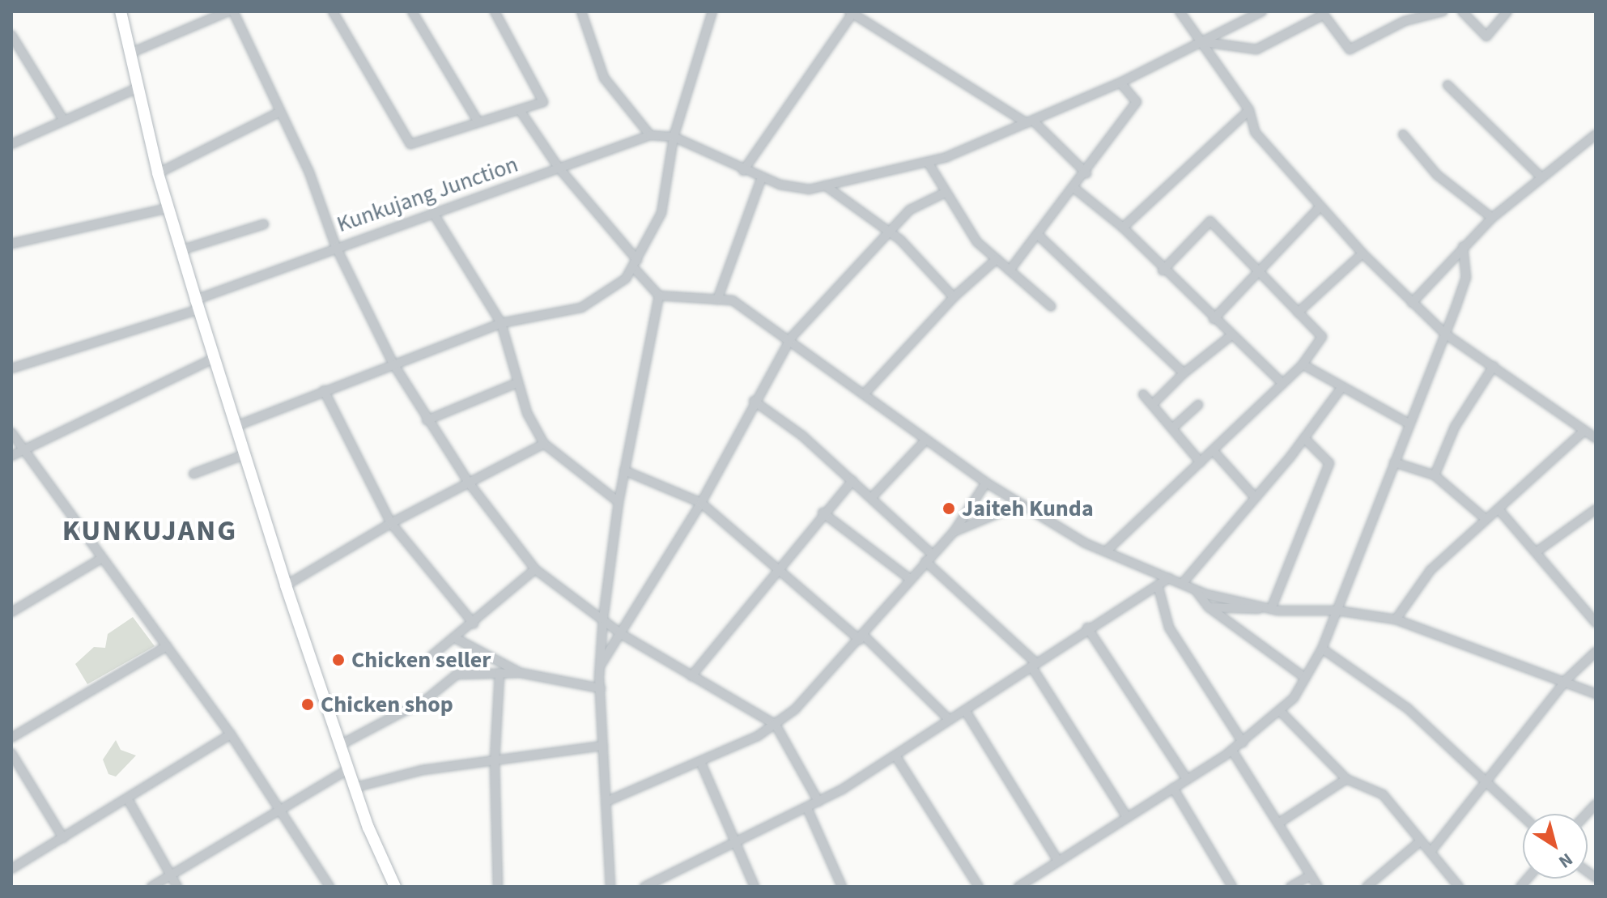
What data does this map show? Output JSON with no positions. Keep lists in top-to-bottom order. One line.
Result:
{"streets":{"street":["Kunkujang Junction"]},"districts":["KUNKUJANG"],"places":["Jaiteh Kunda","Chicken seller","Chicken shop"],"north":"bottom right"}
